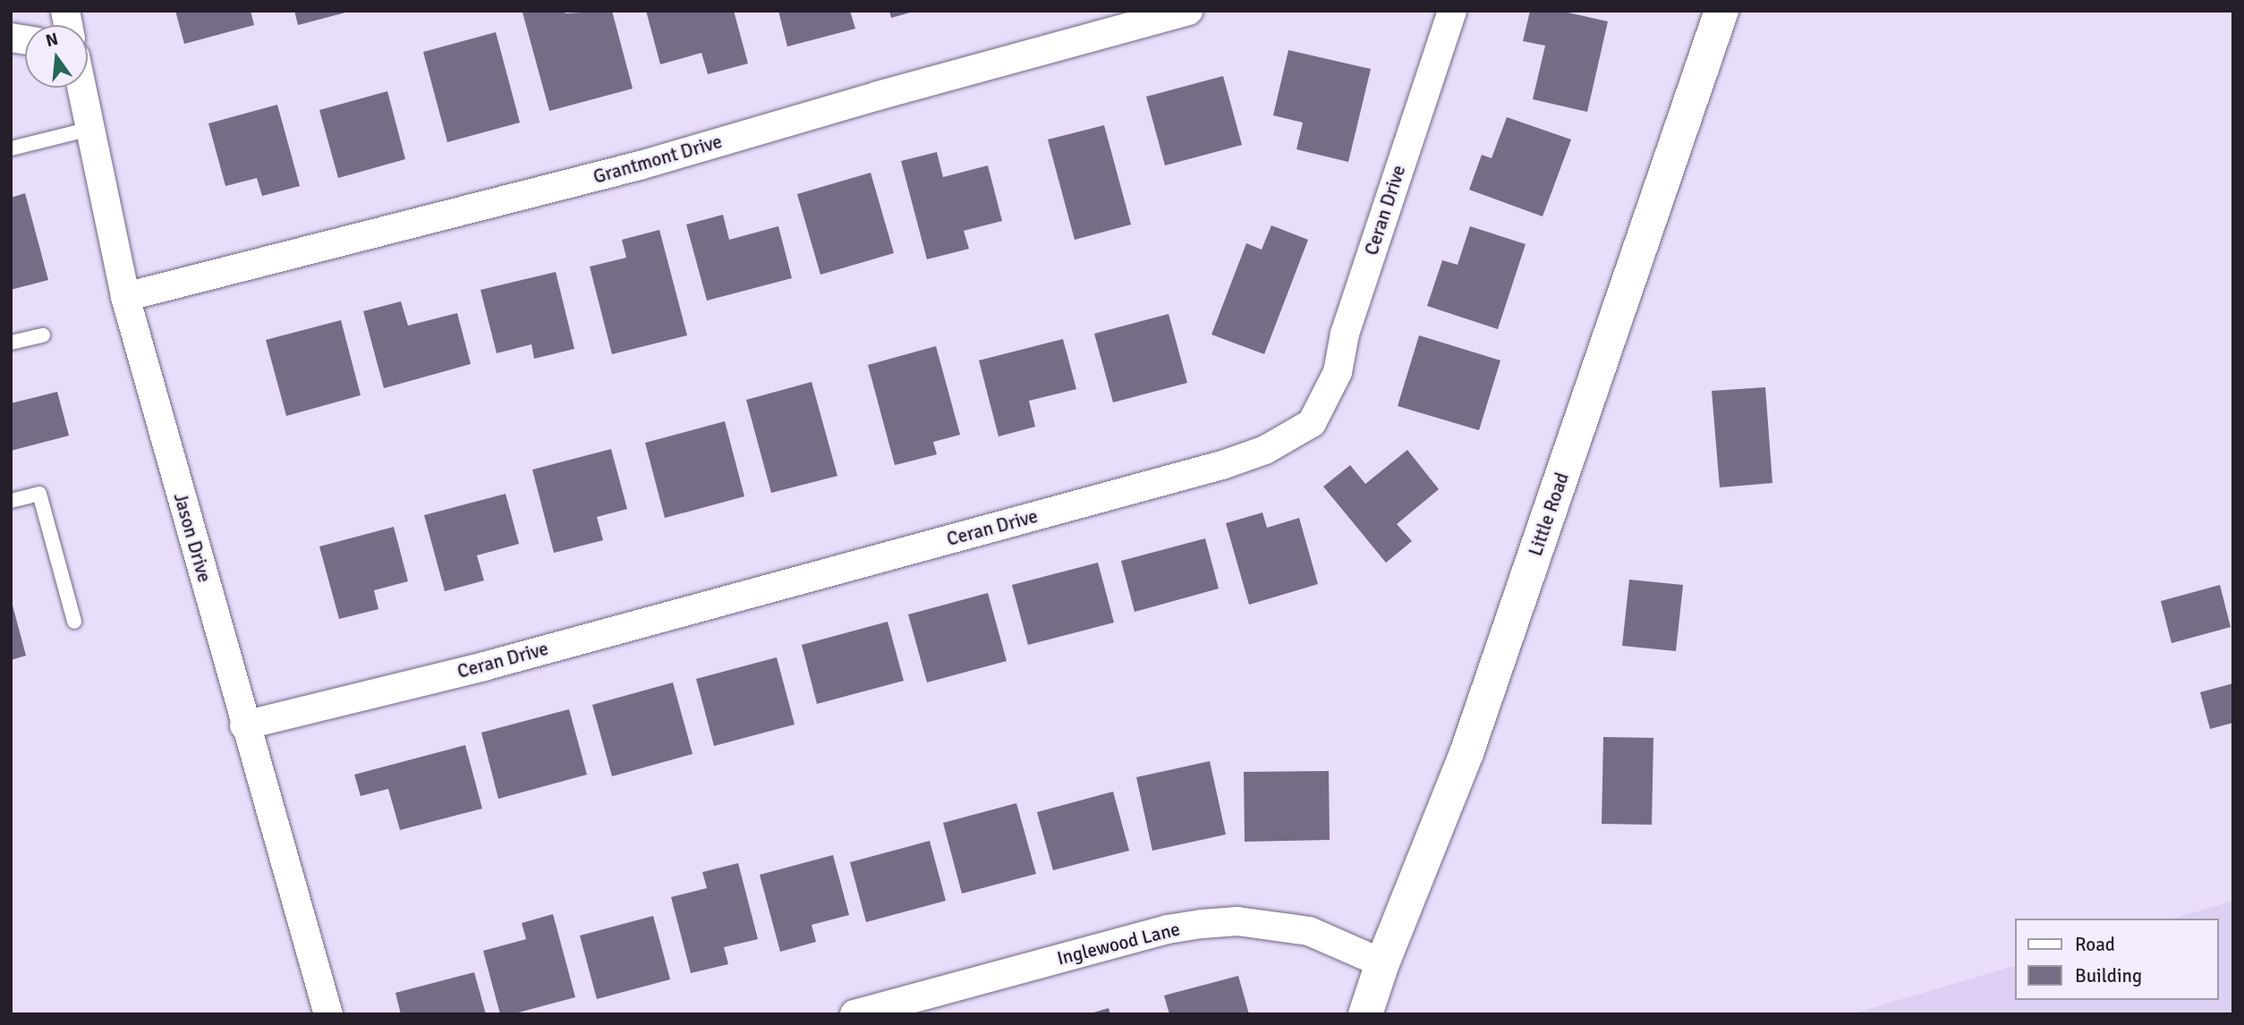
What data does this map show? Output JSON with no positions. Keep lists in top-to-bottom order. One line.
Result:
{"streets":{"street":["Grantmont Drive","Ceran Drive","Little Road","Jason Drive","Inglewood Lane"]},"crossings":[["Grantmont Drive","Jason Drive"],["Ceran Drive","Jason Drive"],["Little Road","Inglewood Lane"]],"legend":["Road","Building"],"north":"top"}
